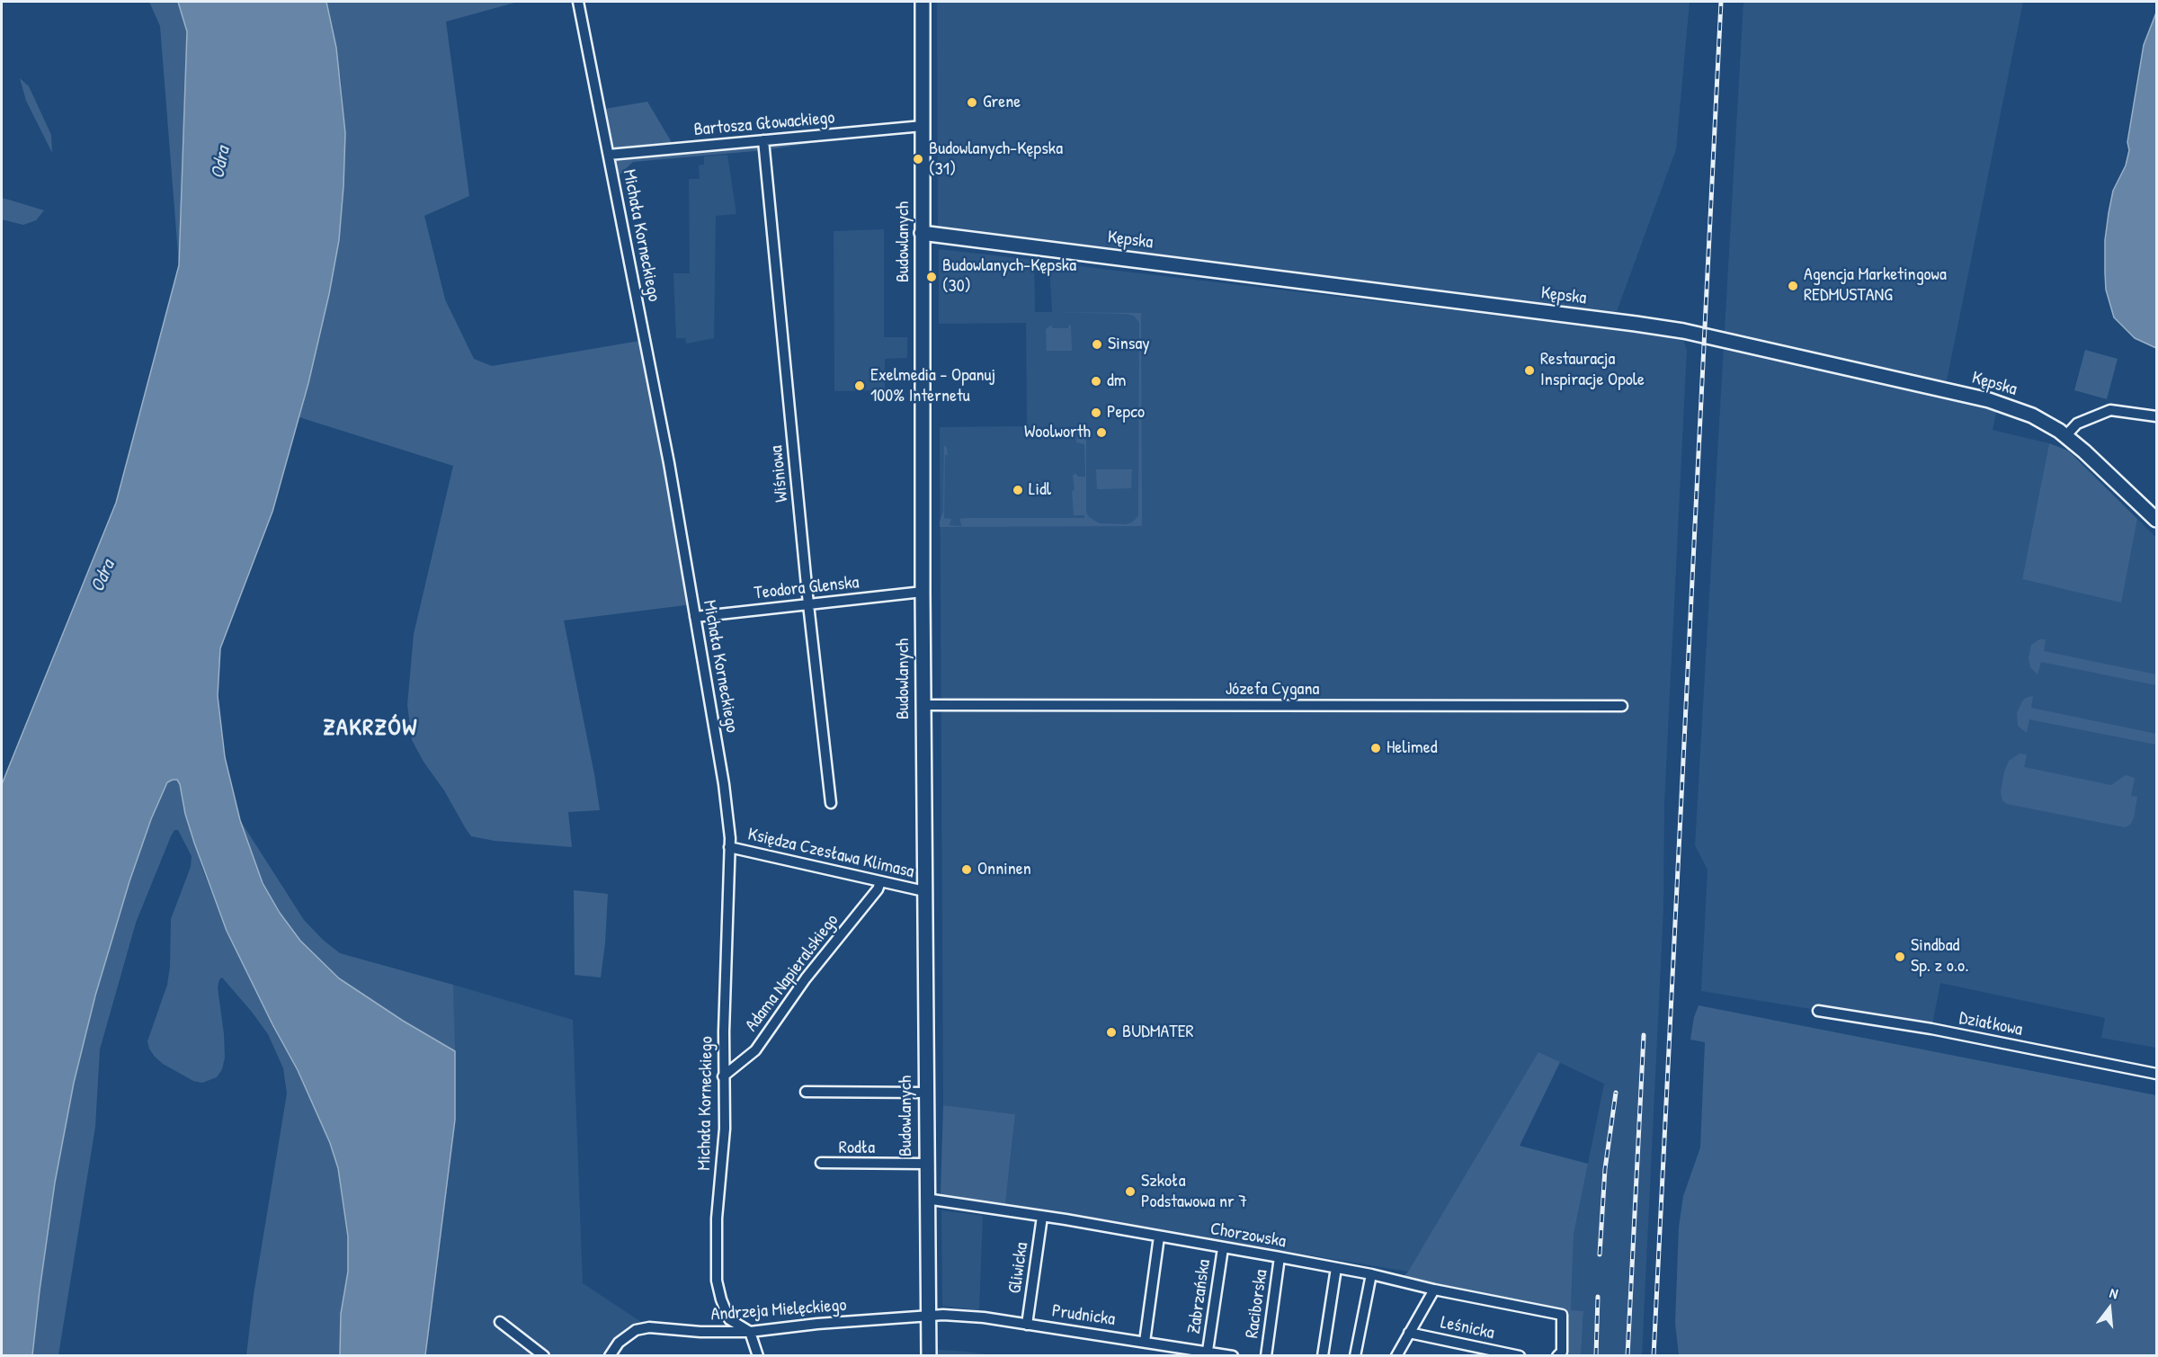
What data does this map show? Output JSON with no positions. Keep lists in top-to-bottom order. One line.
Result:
{"streets":{"main road":["Kępska","Budowlanych"],"street":["Bartosza Głowackiego","Michała Korneckiego","Wiśniowa","Teodora Glenska","Józefa Cygana","Księdza Czesława Klimasa","Adama Napieralskiego","Działkowa","Rodła","Chorzowska","Gliwicka","Zabrzańska","Raciborska","Andrzeja Mielęckiego","Prudnicka","Leśnicka"]},"crossings":[["Bartosza Głowackiego","Michała Korneckiego"],["Bartosza Głowackiego","Budowlanych"],["Bartosza Głowackiego","Wiśniowa"],["Michała Korneckiego","Teodora Glenska"],["Michała Korneckiego","Księdza Czesława Klimasa"],["Michała Korneckiego","Adama Napieralskiego"],["Michała Korneckiego","Andrzeja Mielęckiego"],["Kępska","Budowlanych"],["Budowlanych","Teodora Glenska"],["Budowlanych","Józefa Cygana"],["Budowlanych","Księdza Czesława Klimasa"],["Budowlanych","Rodła"],["Budowlanych","Chorzowska"],["Budowlanych","Andrzeja Mielęckiego"],["Budowlanych","Prudnicka"],["Wiśniowa","Teodora Glenska"],["Księdza Czesława Klimasa","Adama Napieralskiego"],["Chorzowska","Gliwicka"],["Chorzowska","Zabrzańska"],["Chorzowska","Raciborska"],["Gliwicka","Prudnicka"],["Zabrzańska","Prudnicka"],["Andrzeja Mielęckiego","Prudnicka"]],"districts":["ZAKRZÓW"],"water":["Odra"],"places":["Grene","Budowlanych-Kępska (31)","Budowlanych-Kępska (30)","Agencja Marketingowa REDMUSTANG","Sinsay","Restauracja Inspiracje Opole","dm","Exelmedia - Opanuj 100% Internetu","Pepco","Woolworth","Lidl","Helimed","Onninen","Sindbad Sp. z o.o.","BUDMATER","Szkoła Podstawowa nr 7"],"north":"top"}
